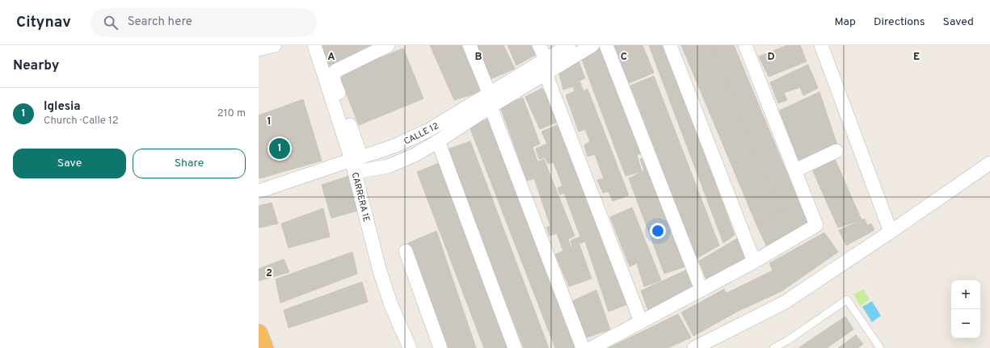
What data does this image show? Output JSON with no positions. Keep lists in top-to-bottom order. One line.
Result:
{"streets":{"street":["CALLE 12","CARRERA 1E"]},"crossings":[["CALLE 12","CARRERA 1E"]],"page":{"header":"Citynav","search":"Search here","nav":["Map","Directions","Saved"],"heading":"Nearby","list":[{"mark":"1","name":"Iglesia","note":"Church · Calle 12","value":"210 m"}],"pins":"1","buttons":["Save","Share"],"map_buttons":["+","−"]},"grid":{"columns":["A","B","C","D","E"],"rows":["1","2"]}}
